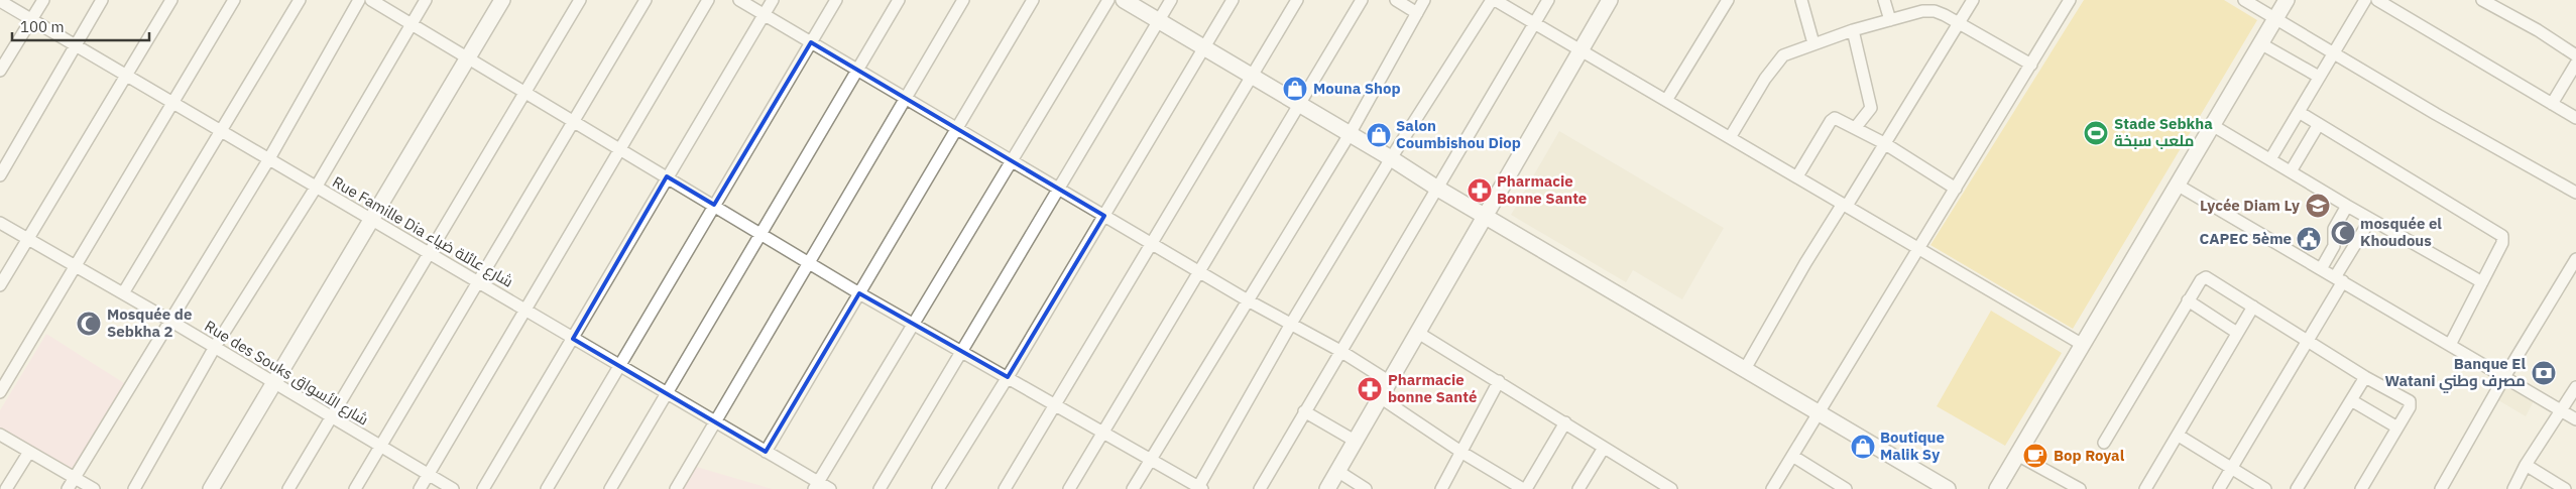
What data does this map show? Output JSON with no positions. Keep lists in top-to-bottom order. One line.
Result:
{"streets":{"street":["Rue Famille Dia شارع عائلة ضياء","Rue des Souks شارع الأسواق"]},"places":{"shop":["Mouna Shop","Salon Coumbishou Diop","Boutique Malik Sy"],"sports":["Stade Sebkha ملعب سبخة"],"pharmacy":["Pharmacie Bonne Sante","Pharmacie bonne Santé"],"school or university":["Lycée Diam Ly"],"mosque":["mosquée el Khoudous","Mosquée de Sebkha 2"],"public building":["CAPEC 5ème"],"bank":["Banque El Watani مصرف وطني"],"cafe":["Bop Royal"]},"scale_bar":"100 m"}
